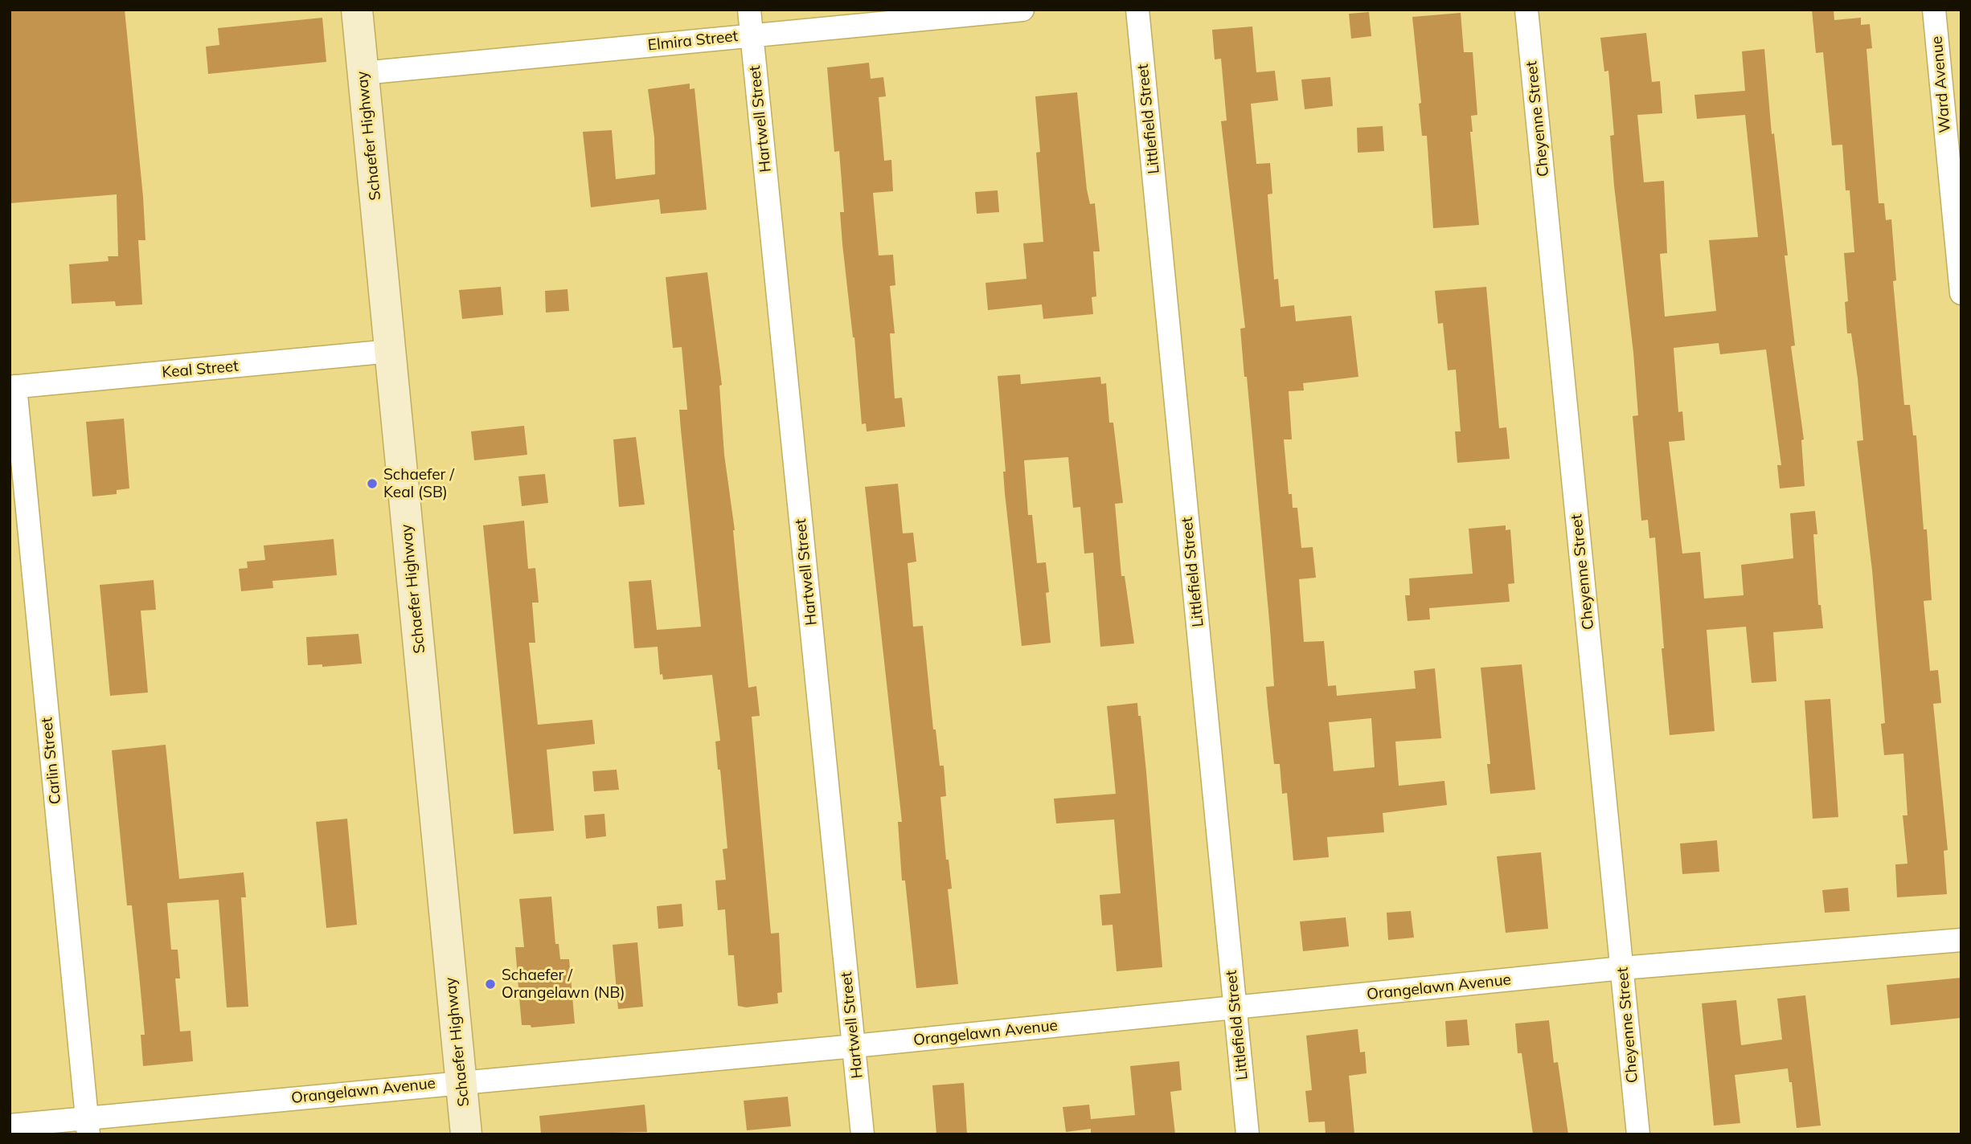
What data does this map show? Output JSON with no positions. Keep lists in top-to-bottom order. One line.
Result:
{"streets":{"main road":["Schaefer Highway"],"street":["Elmira Street","Ward Avenue","Hartwell Street","Littlefield Street","Cheyenne Street","Keal Street","Carlin Street","Orangelawn Avenue"]},"crossings":[["Elmira Street","Hartwell Street"],["Elmira Street","Schaefer Highway"],["Hartwell Street","Orangelawn Avenue"],["Littlefield Street","Orangelawn Avenue"],["Cheyenne Street","Orangelawn Avenue"],["Schaefer Highway","Keal Street"],["Schaefer Highway","Orangelawn Avenue"],["Keal Street","Carlin Street"],["Carlin Street","Orangelawn Avenue"]],"places":["Schaefer / Keal (SB)","Schaefer / Orangelawn (NB)"]}
